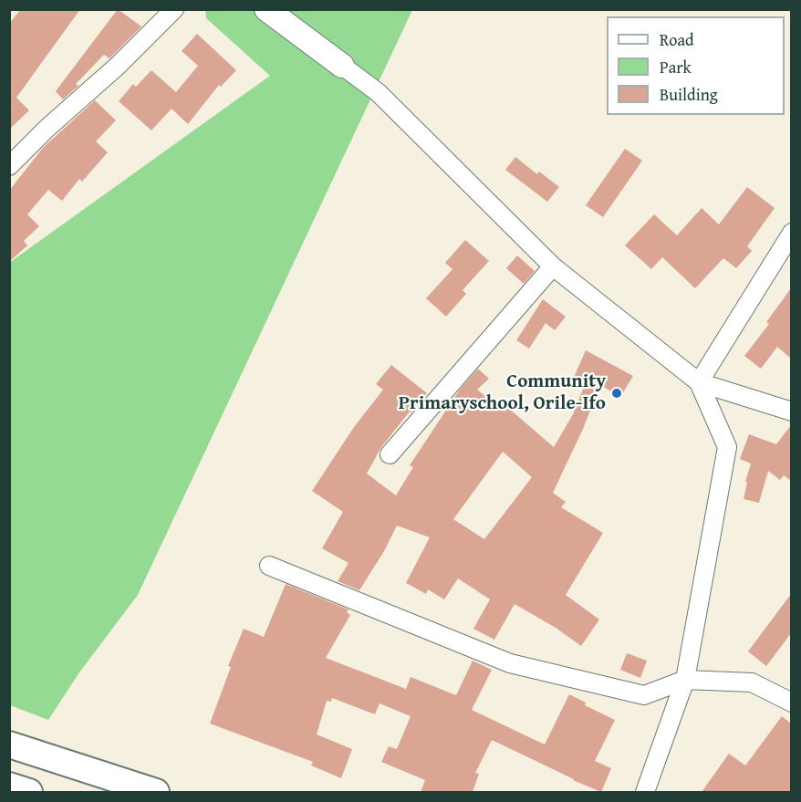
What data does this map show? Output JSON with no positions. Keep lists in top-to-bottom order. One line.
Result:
{"places":["Community Primaryschool, Orile-Ifo"],"legend":["Road","Park","Building"]}
